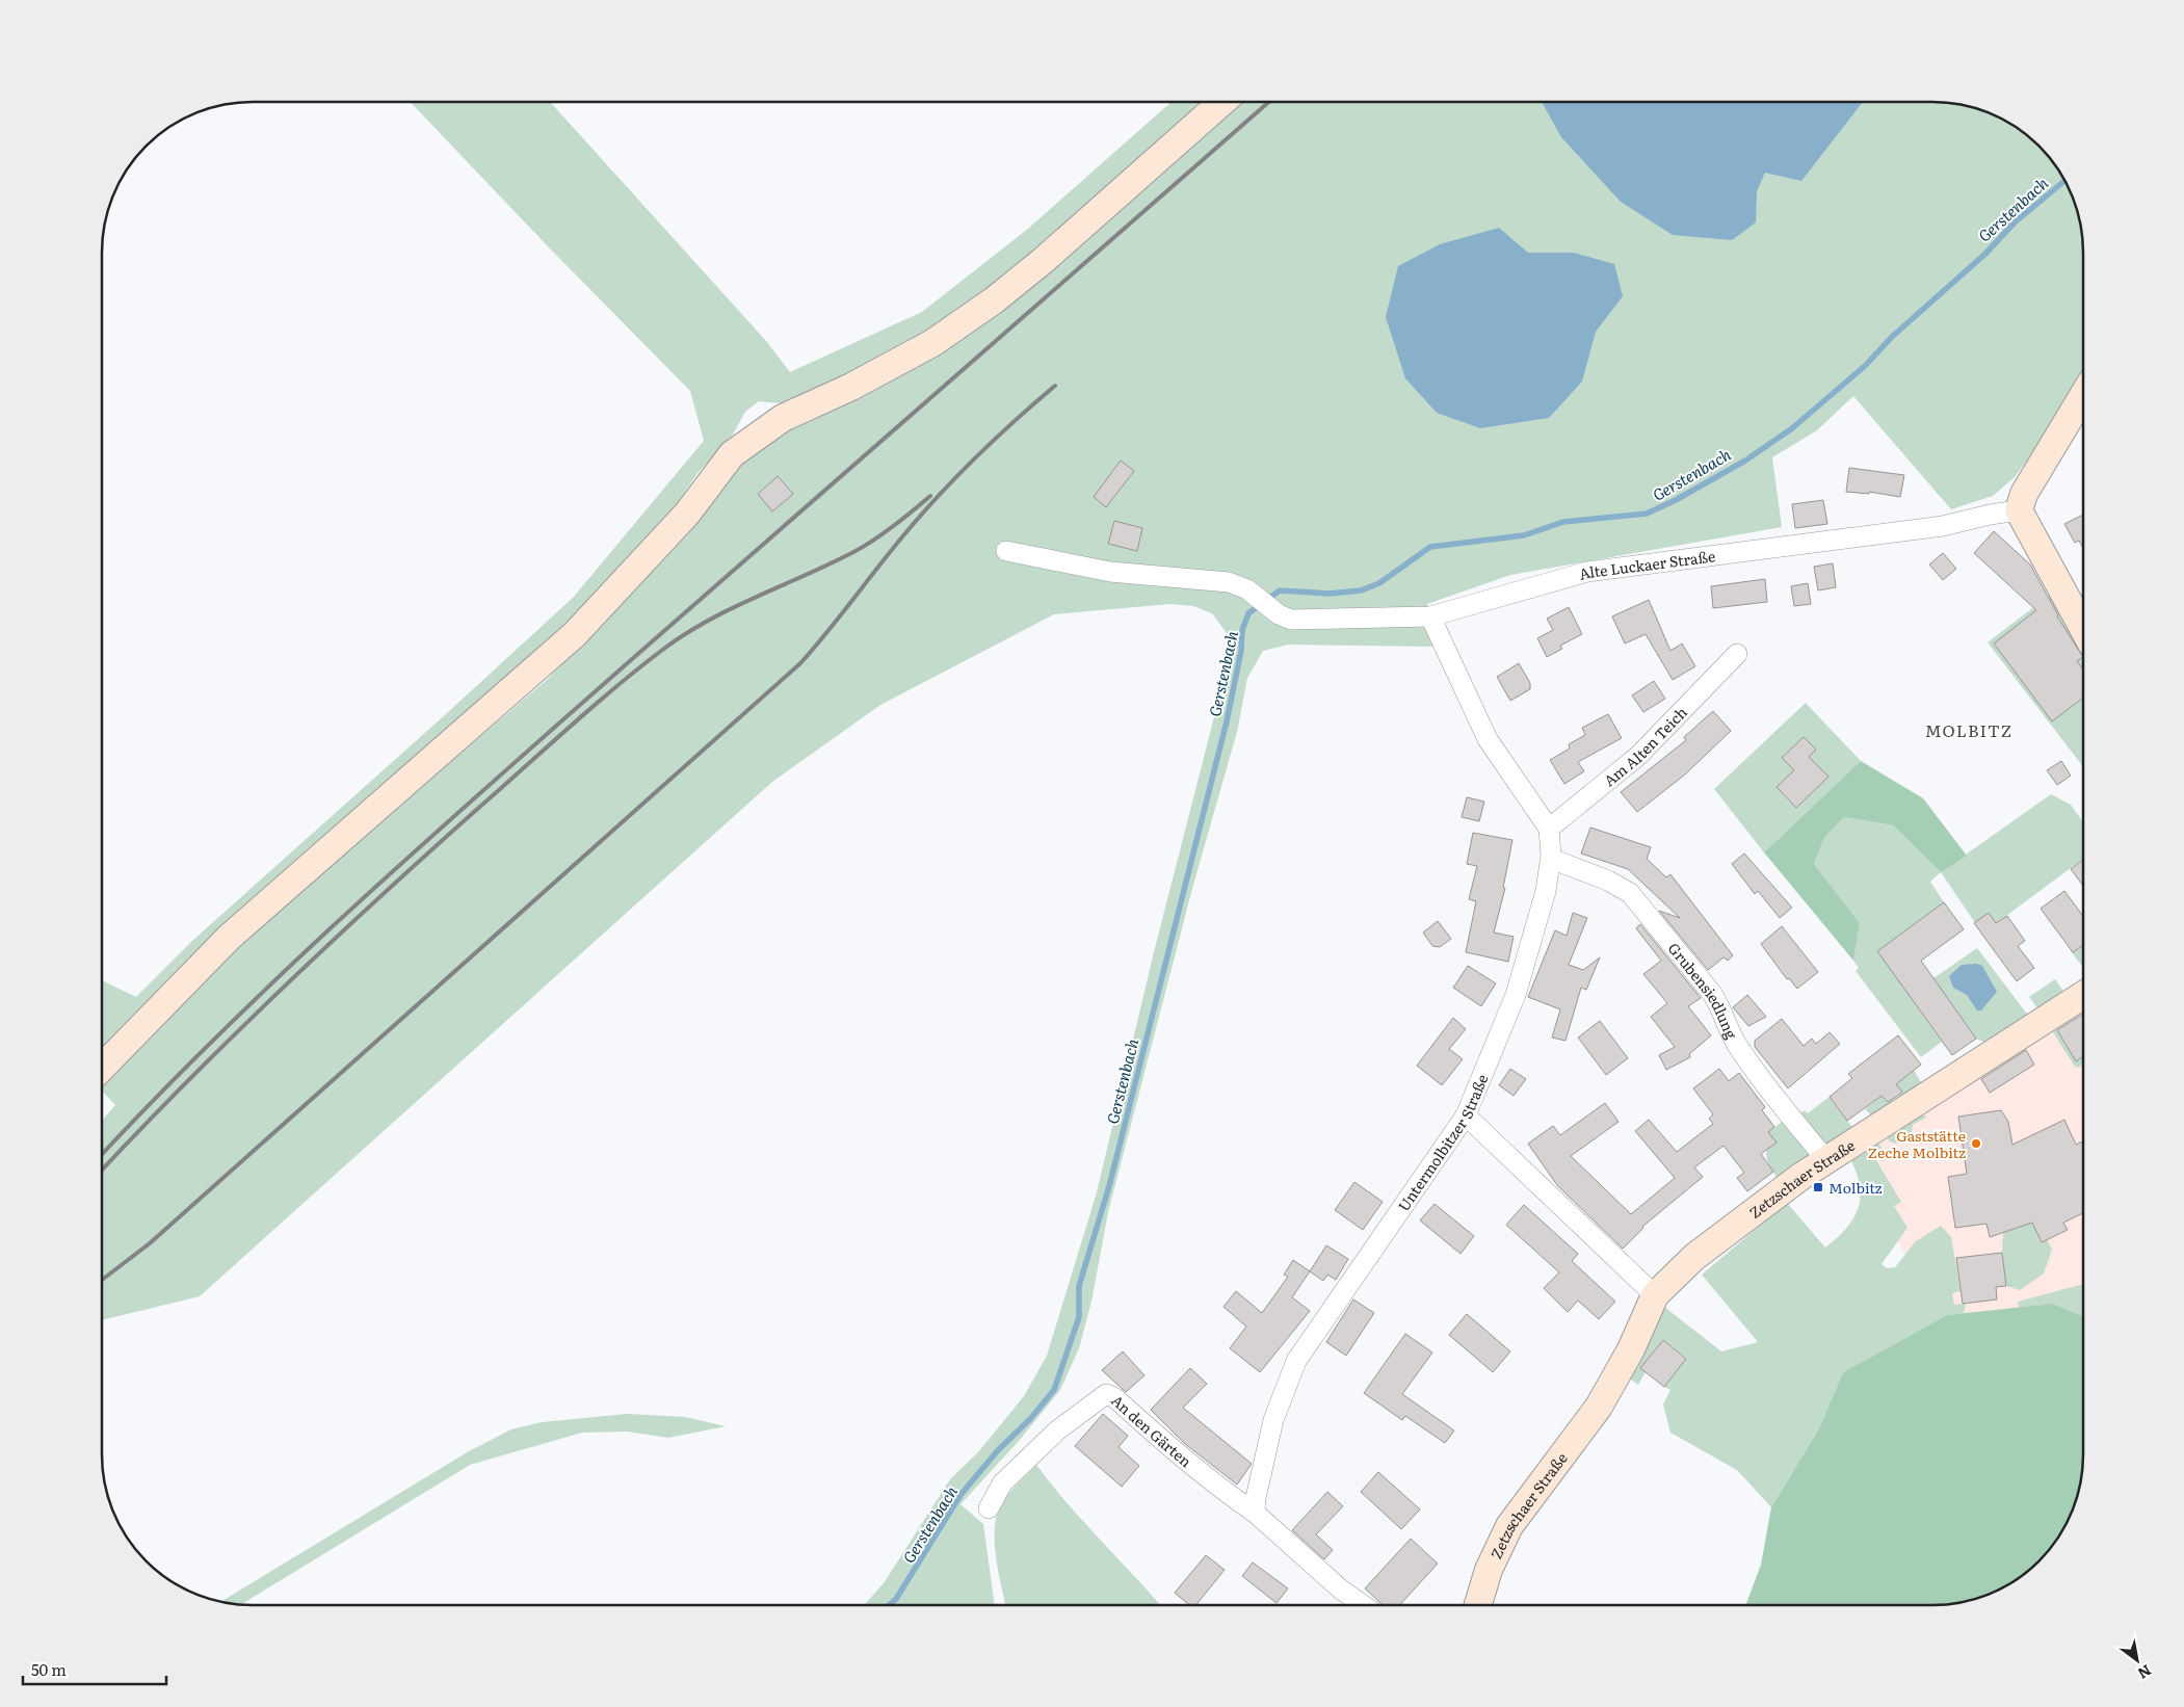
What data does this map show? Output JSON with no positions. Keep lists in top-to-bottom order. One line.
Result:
{"streets":{"street":["Alte Luckaer Straße","Am Alten Teich","Grubensiedlung","Untermolbitzer Straße","Zetzschaer Straße","An den Gärten"]},"crossings":[["Am Alten Teich","Untermolbitzer Straße"],["Grubensiedlung","Untermolbitzer Straße"],["Grubensiedlung","Zetzschaer Straße"],["Untermolbitzer Straße","An den Gärten"]],"districts":["MOLBITZ"],"water":["Gerstenbach"],"places":{"other":["Gaststätte Zeche Molbitz"],"transit":["Molbitz"]},"scale_bar":"50 m","north":"bottom right"}
